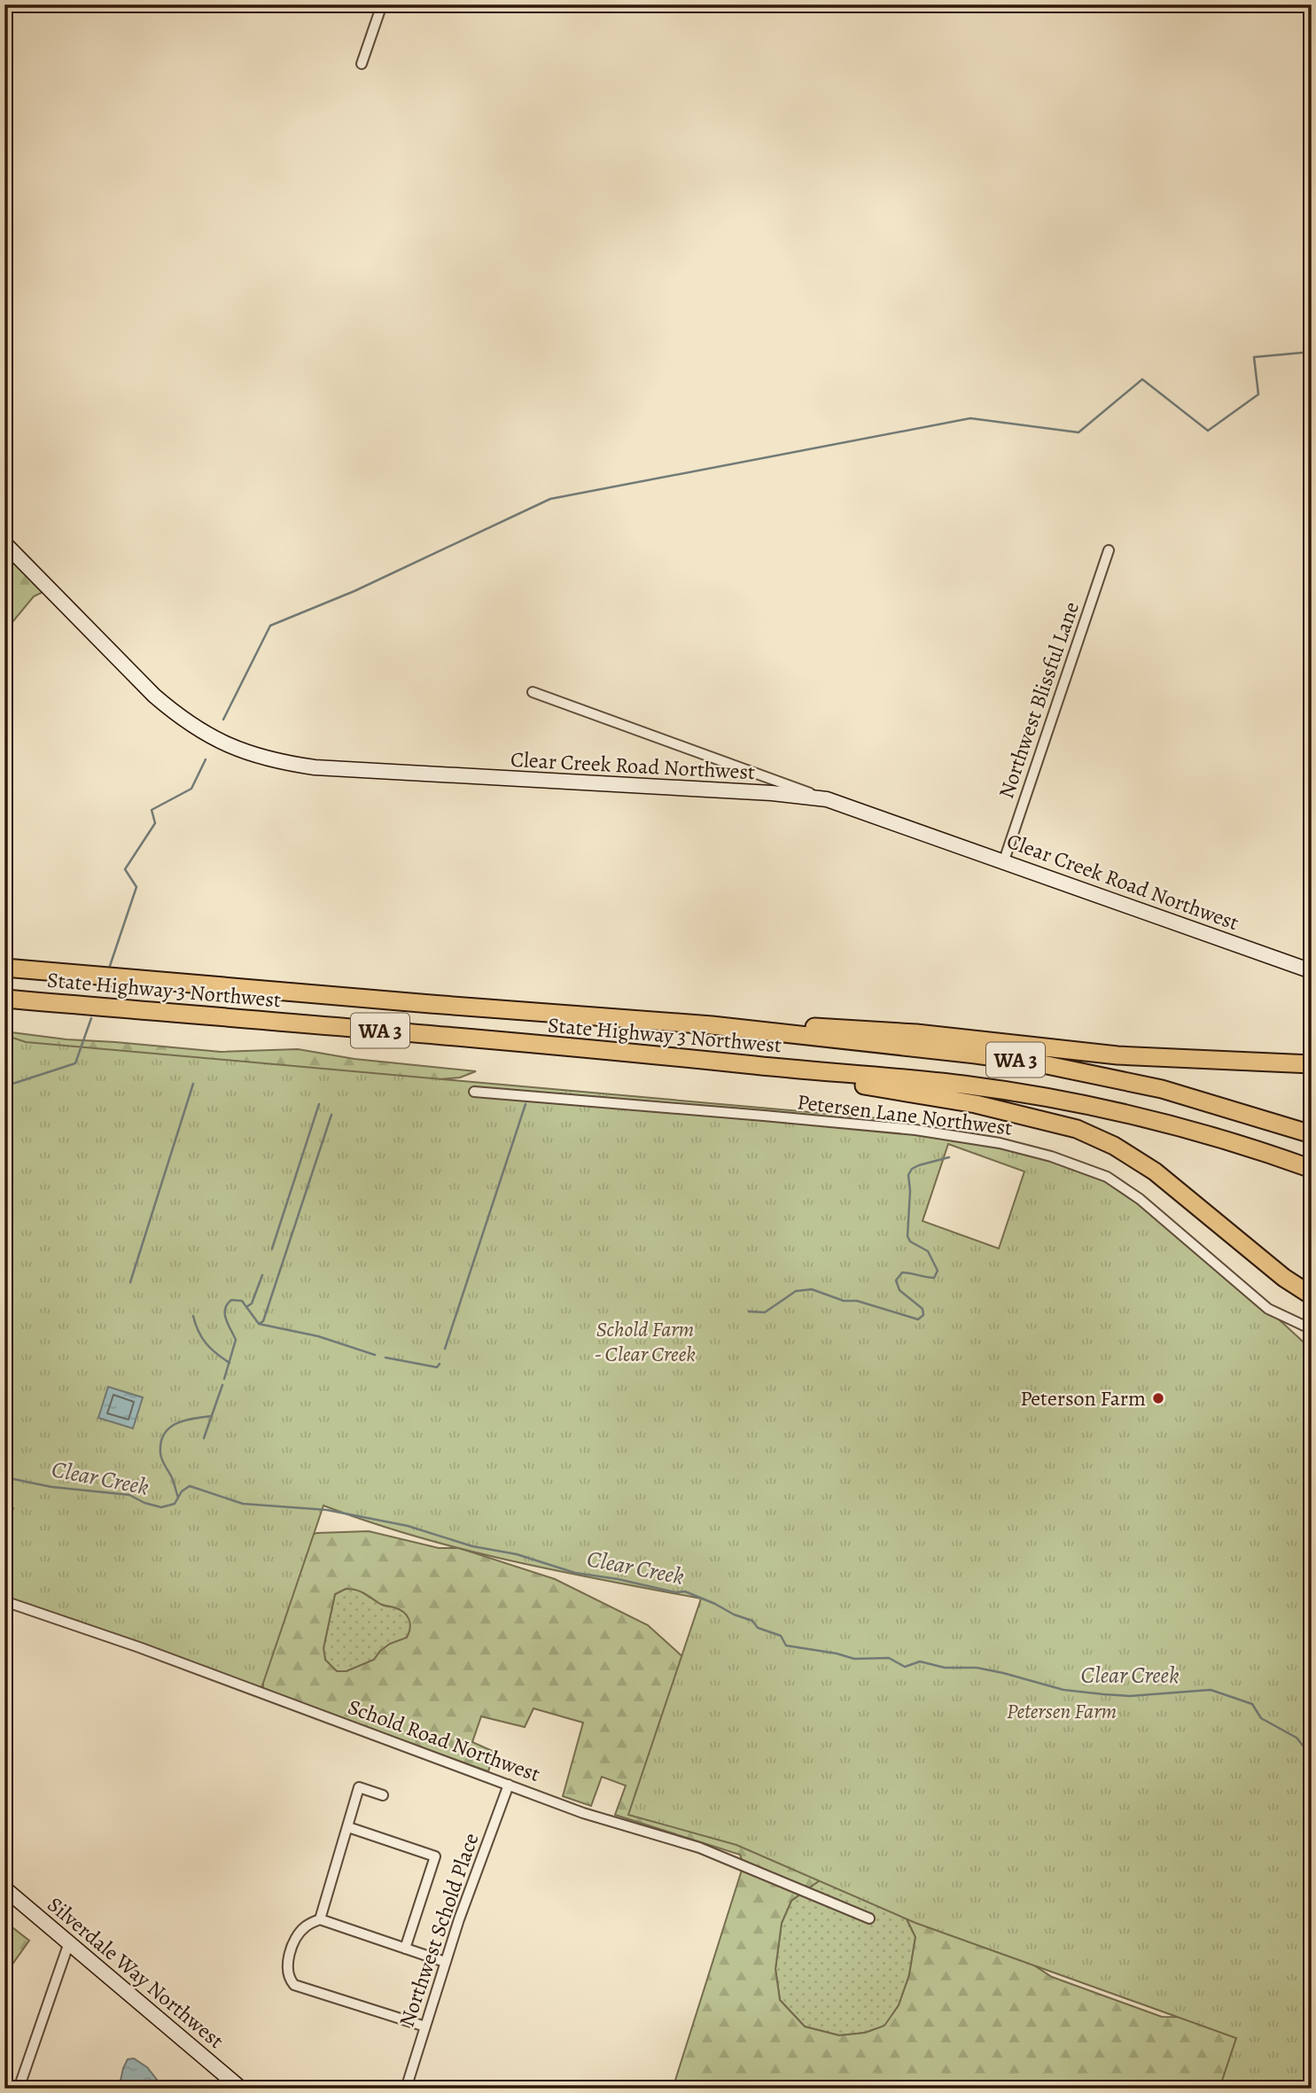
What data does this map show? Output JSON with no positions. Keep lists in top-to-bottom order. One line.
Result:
{"streets":{"highway":["State Highway 3 Northwest","WA 3"],"main road":["Clear Creek Road Northwest","Silverdale Way Northwest"],"street":["Northwest Blissful Lane","Petersen Lane Northwest","Schold Road Northwest","Northwest Schold Place"]},"crossings":[["Northwest Blissful Lane","Clear Creek Road Northwest"],["Schold Road Northwest","Northwest Schold Place"]],"water":["Clear Creek"],"parks":["Schold Farm - Clear Creek","Petersen Farm"],"places":["Peterson Farm"]}
